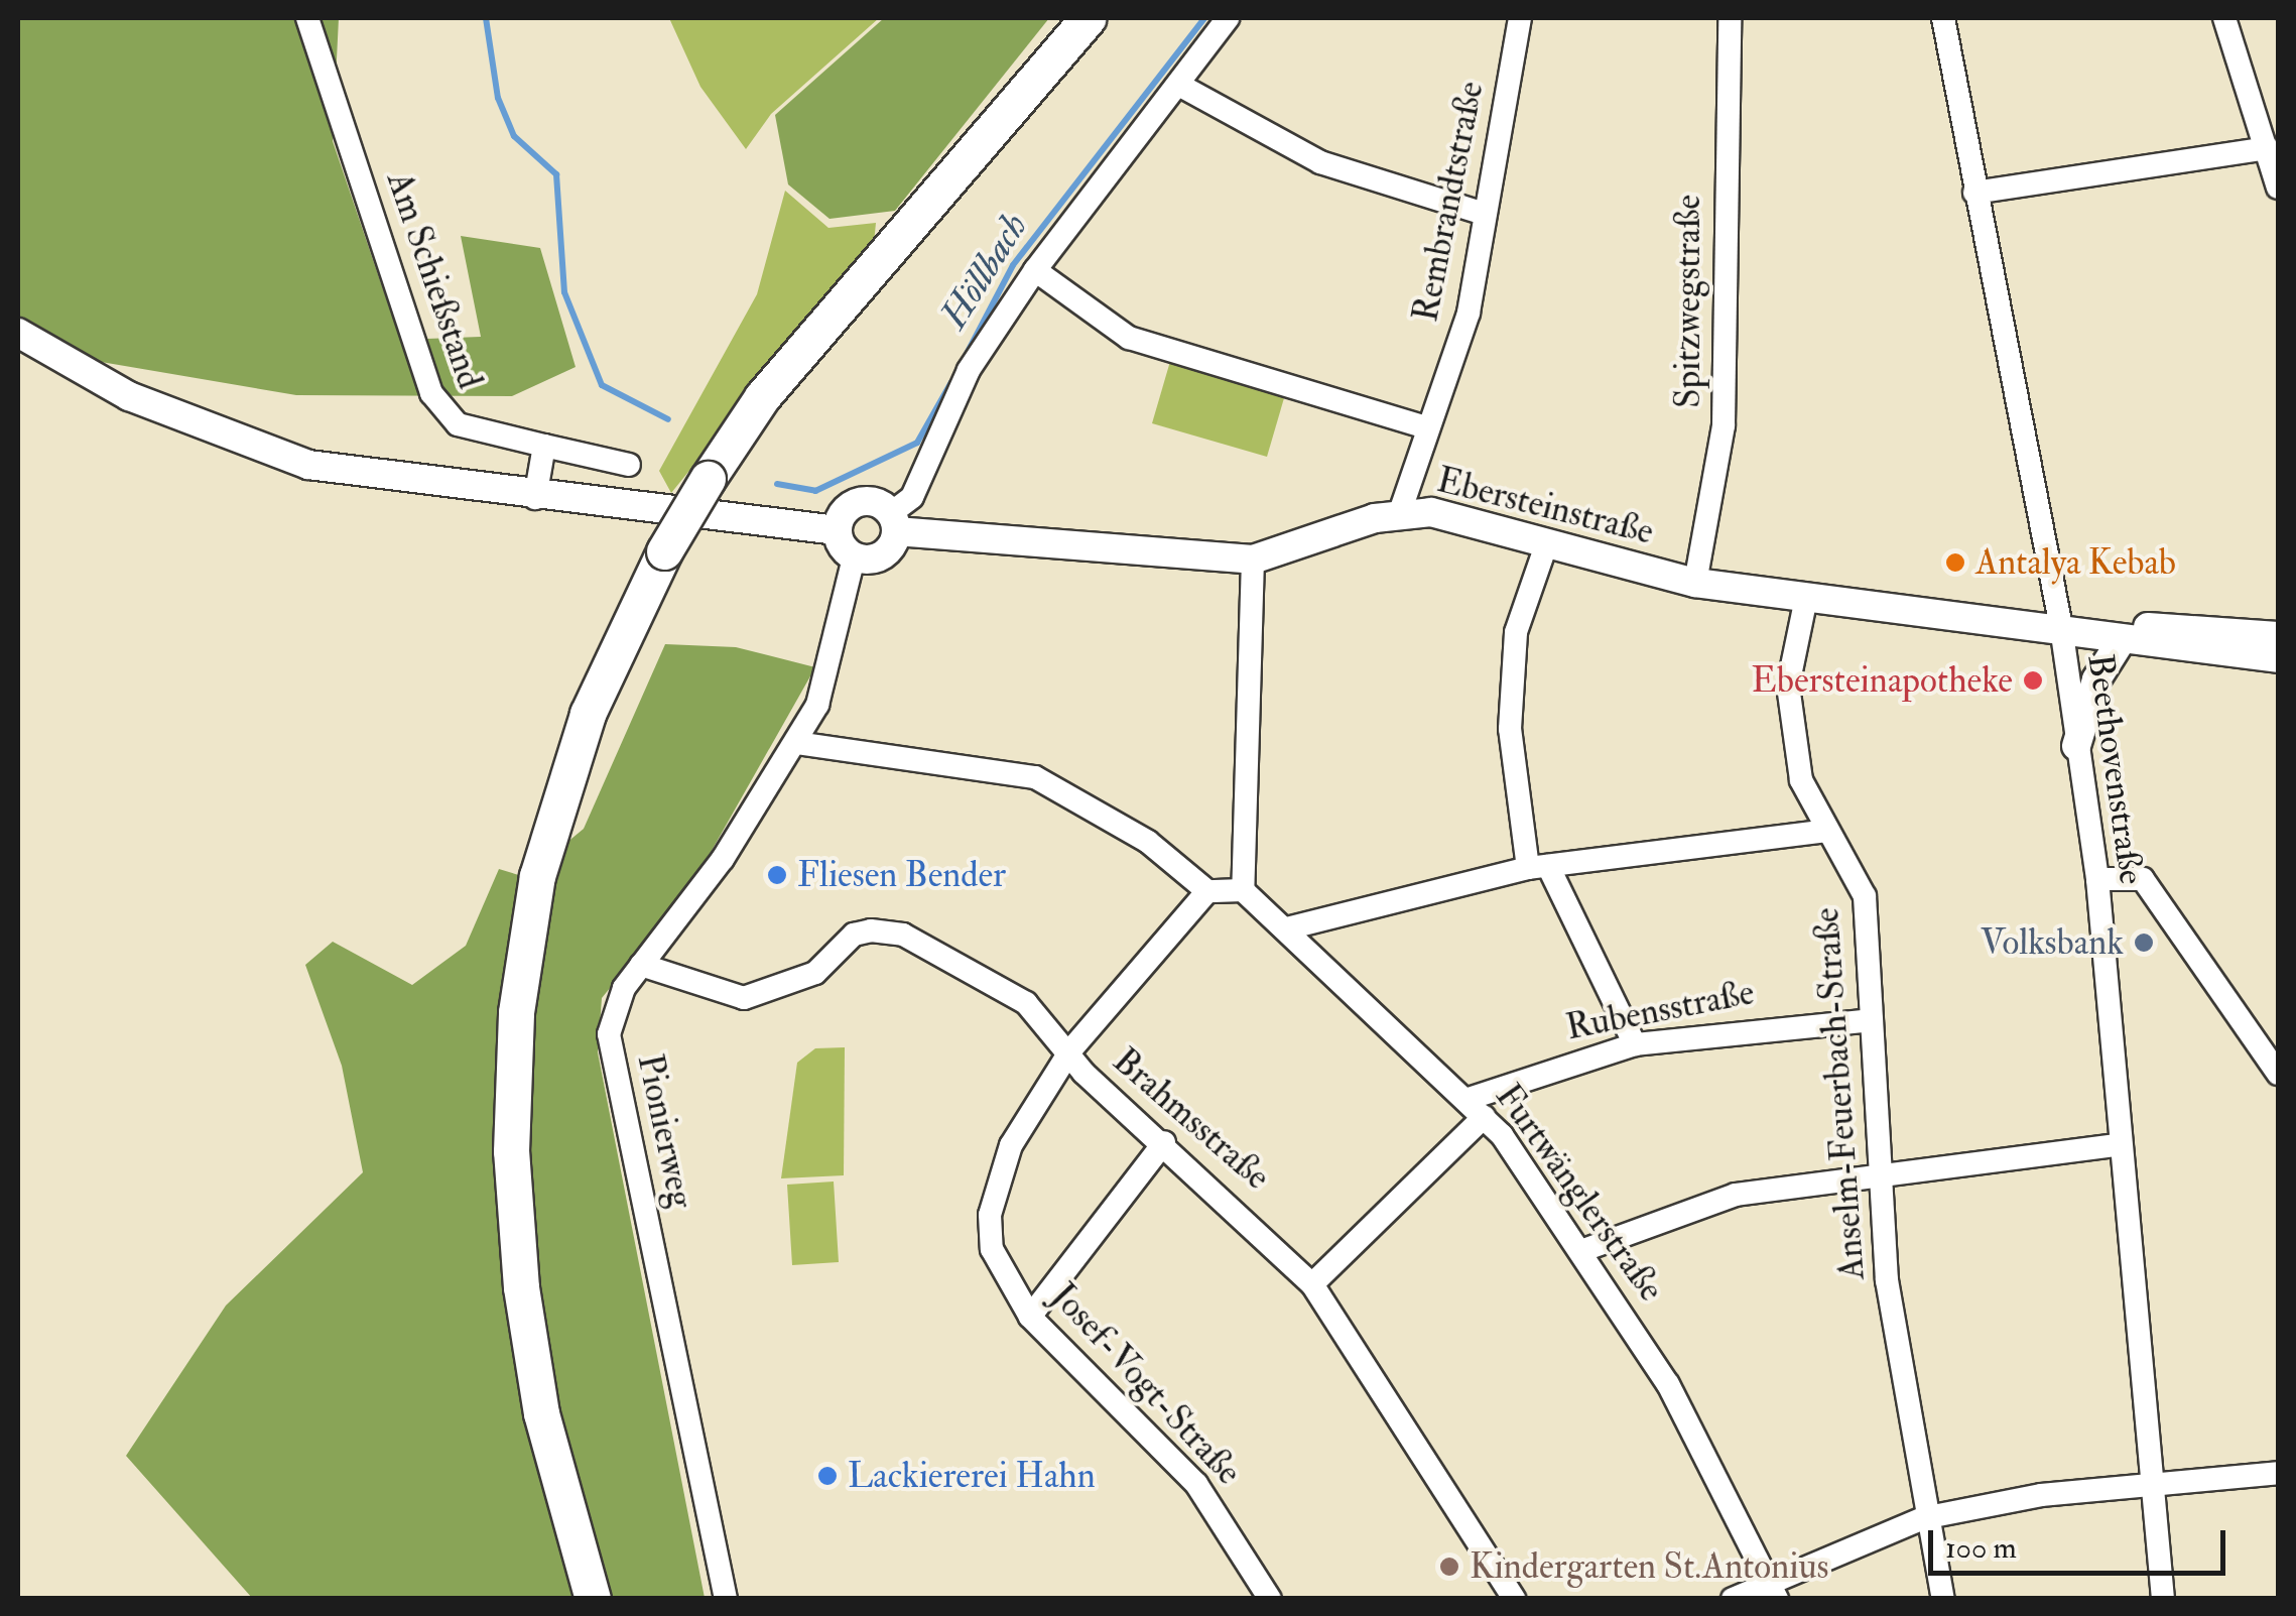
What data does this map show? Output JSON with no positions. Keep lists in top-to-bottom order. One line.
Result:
{"streets":{"street":["Rembrandtstraße","Am Schießstand","Spitzwegstraße","Ebersteinstraße","Beethovenstraße","Rubensstraße","Anselm-Feuerbach-Straße","Brahmsstraße","Pionierweg","Furtwänglerstraße","Josef-Vogt-Straße"]},"crossings":[["Rembrandtstraße","Ebersteinstraße"],["Spitzwegstraße","Ebersteinstraße"],["Ebersteinstraße","Beethovenstraße"],["Ebersteinstraße","Anselm-Feuerbach-Straße"],["Rubensstraße","Anselm-Feuerbach-Straße"],["Rubensstraße","Brahmsstraße"],["Rubensstraße","Furtwänglerstraße"],["Brahmsstraße","Pionierweg"],["Brahmsstraße","Josef-Vogt-Straße"]],"water":["Höllbach"],"places":["Antalya Kebab","Ebersteinapotheke","Fliesen Bender","Volksbank","Lackiererei Hahn","Kindergarten St.Antonius"],"scale_bar":"100 m"}
